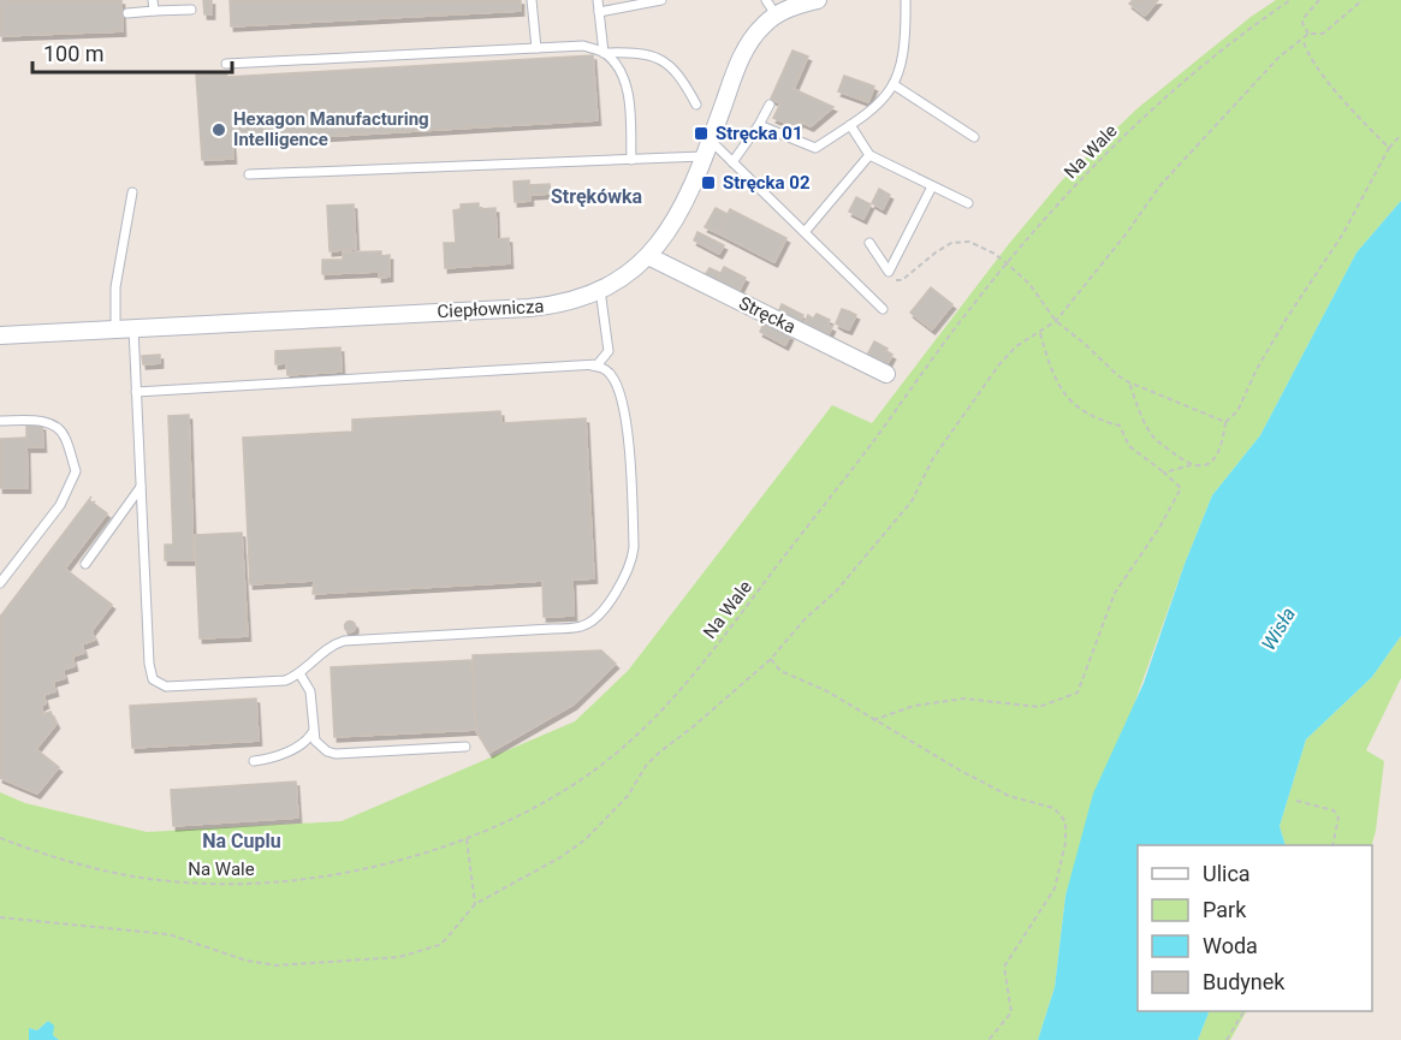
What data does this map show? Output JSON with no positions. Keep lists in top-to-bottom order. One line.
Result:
{"streets":{"street":["Ciepłownicza","Stręcka"],"path":["Na Wale"]},"crossings":[["Ciepłownicza","Stręcka"]],"districts":["Strękówka","Na Cuplu"],"water":["Wisła"],"places":{"other":["Hexagon Manufacturing Intelligence"],"transit":["Stręcka 01","Stręcka 02"]},"legend":["Ulica","Park","Woda","Budynek"],"scale_bar":"100 m"}
